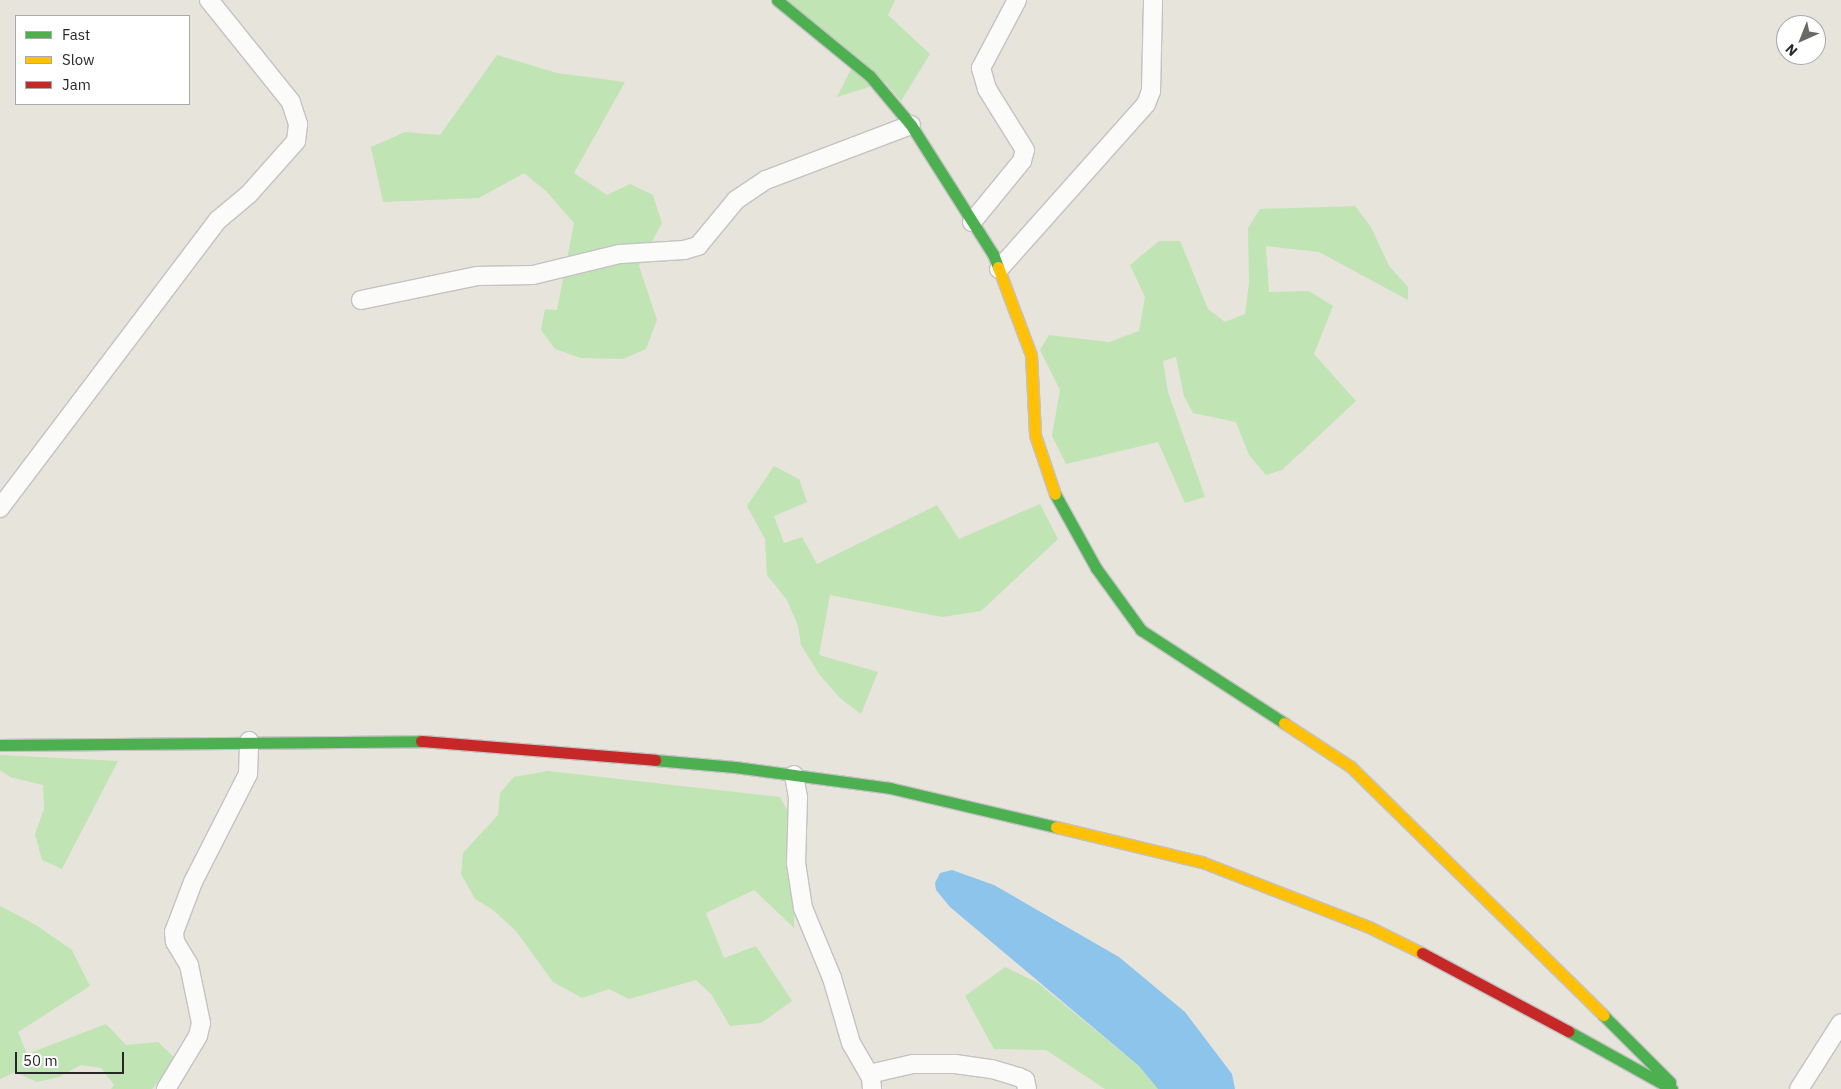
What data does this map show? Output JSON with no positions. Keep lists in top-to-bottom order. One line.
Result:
{"legend":["Fast","Slow","Jam"],"scale_bar":"50 m","north":"bottom left"}
